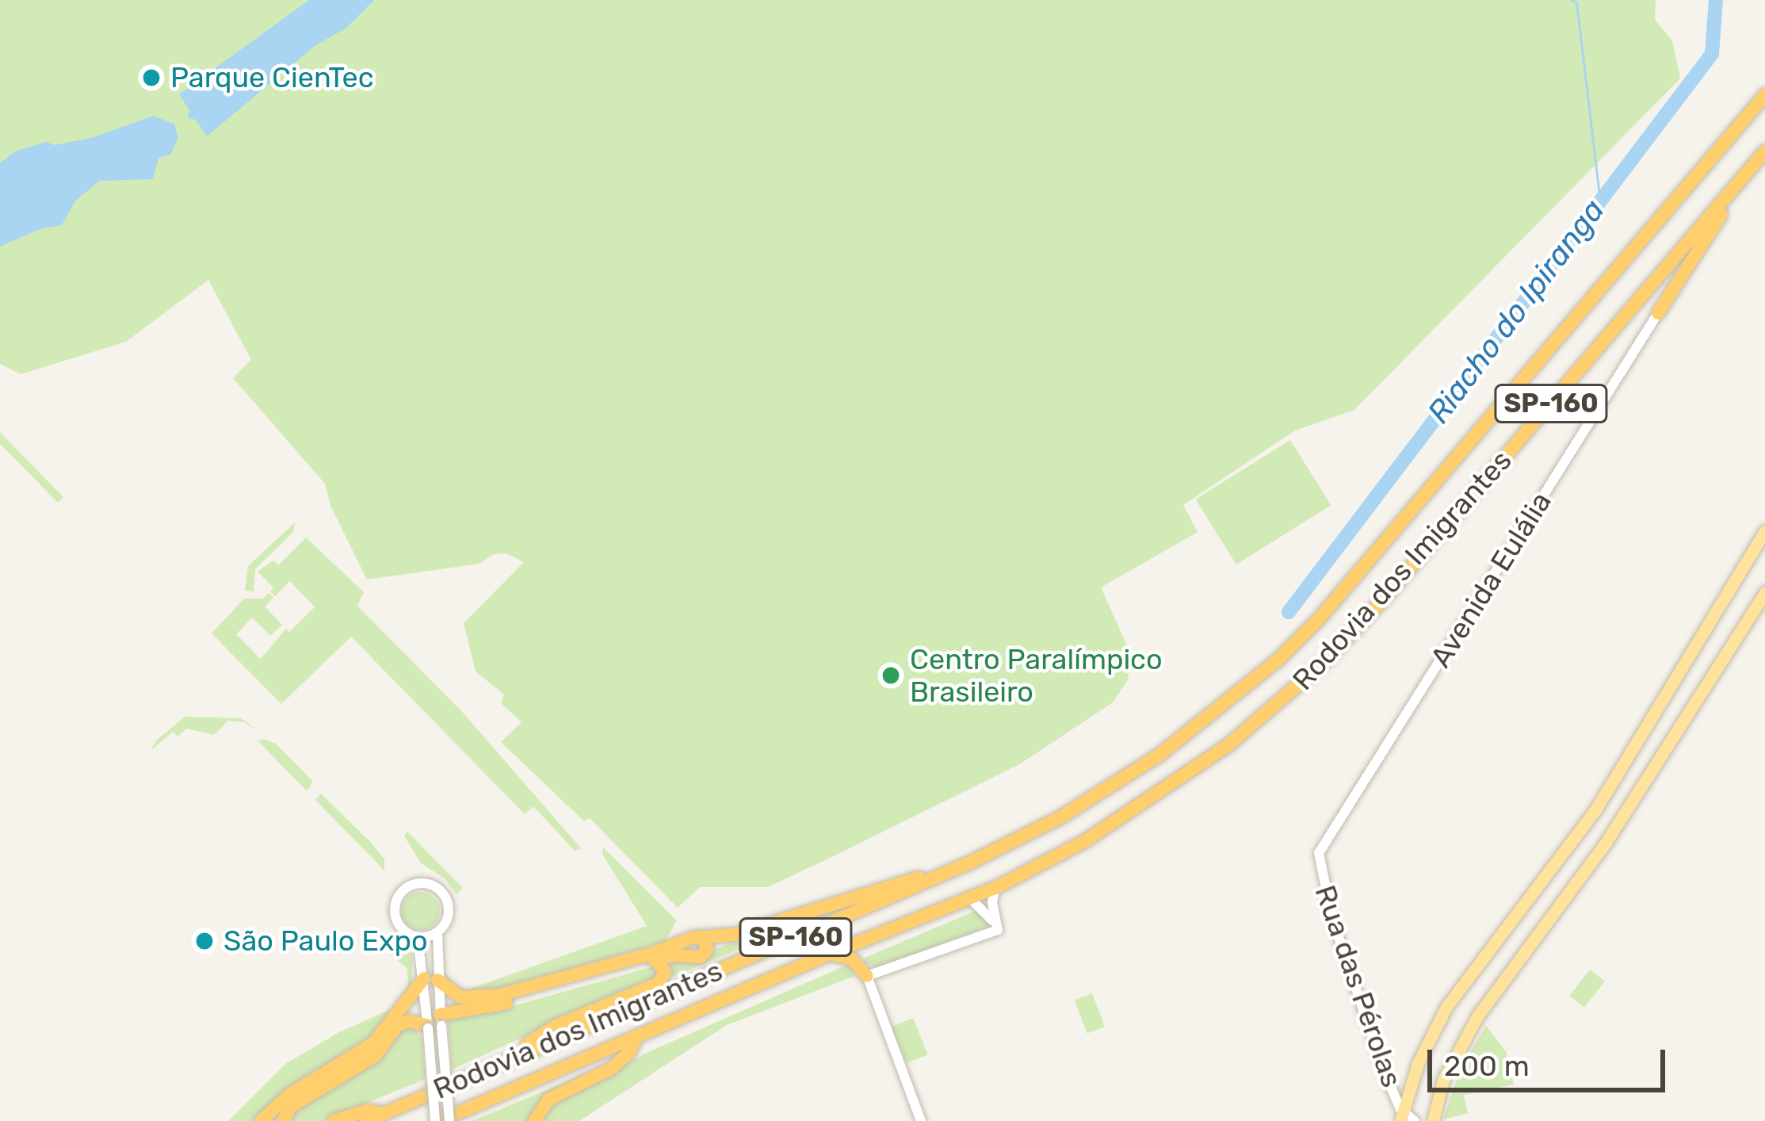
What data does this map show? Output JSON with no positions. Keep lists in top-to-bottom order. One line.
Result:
{"streets":{"highway":["SP-160","Rodovia dos Imigrantes"],"street":["Avenida Eulália","Rua das Pérolas"]},"crossings":[["Avenida Eulália","Rua das Pérolas"]],"water":["Riacho do Ipiranga"],"places":["Parque CienTec","Centro Paralímpico Brasileiro","São Paulo Expo"],"scale_bar":"200 m"}
